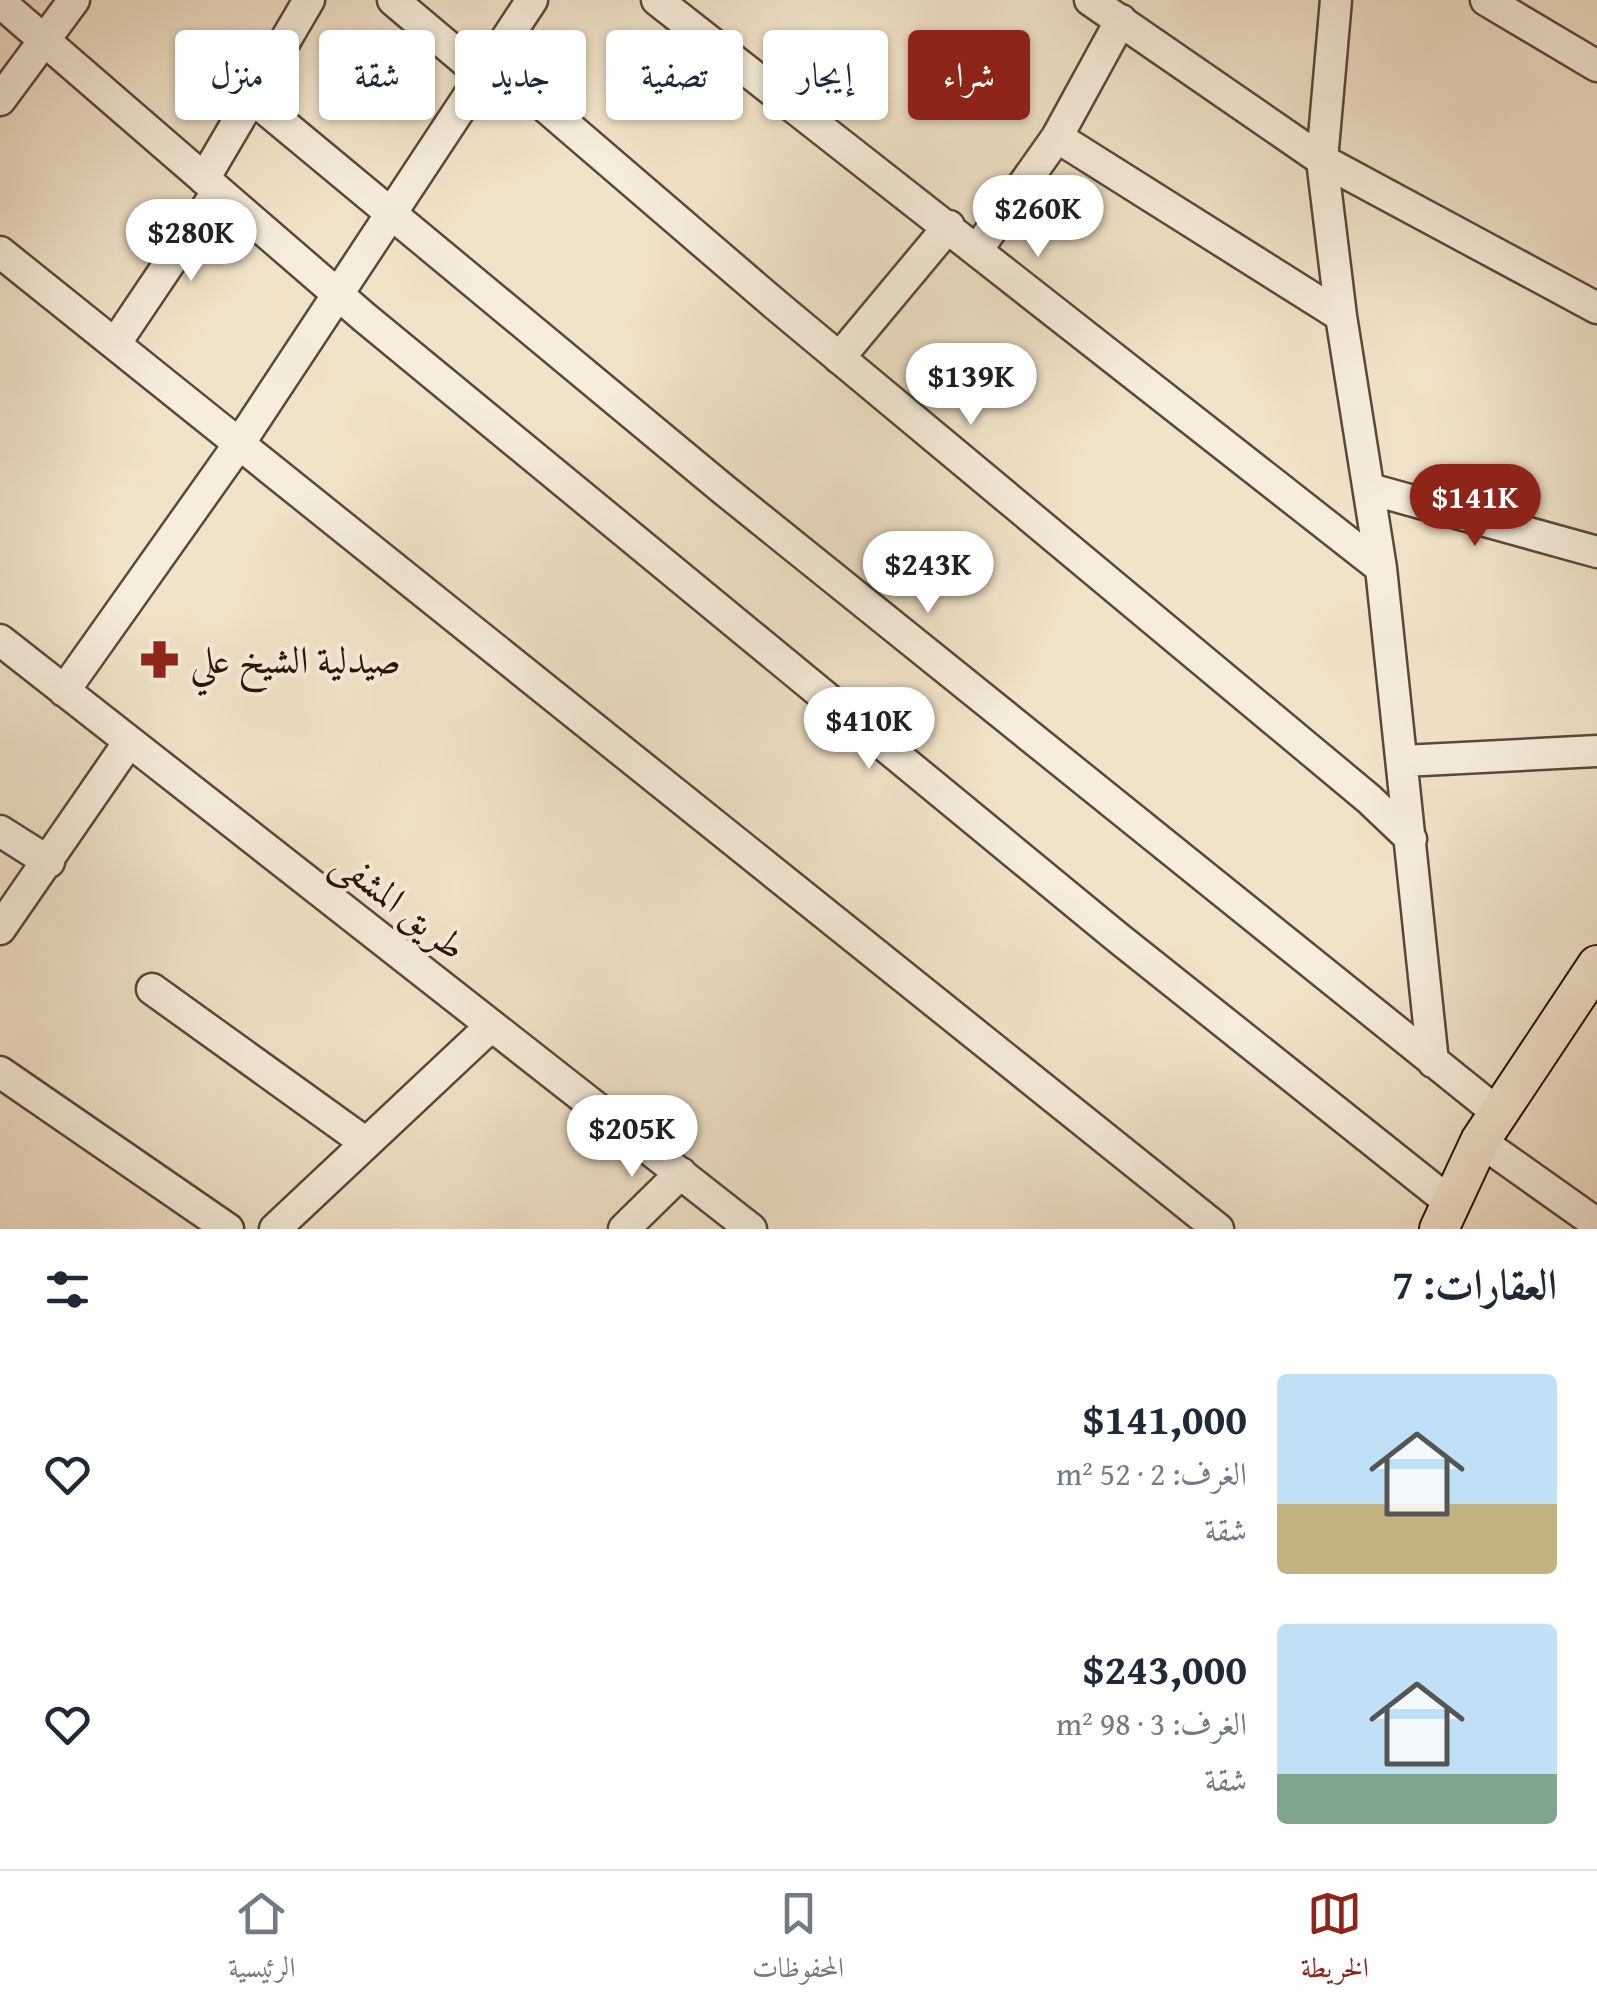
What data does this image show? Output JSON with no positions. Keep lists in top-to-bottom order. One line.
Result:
{"streets":{"street":["طريق المشفى"]},"places":{"pharmacy":["صيدلية الشيخ علي"]},"page":{"chip":["شراء","إيجار","تصفية","جديد","شقة","منزل"],"price":["$260K","$280K","$139K","$141K","$243K","$410K","$205K"],"heading":"العقارات: 7","list":[{"name":"$141,000","note":"الغرف: 2 · 52 m² · شقة"},{"name":"$243,000","note":"الغرف: 3 · 98 m² · شقة"}],"tabs":["الخريطة","المحفوظات","الرئيسية"]}}
